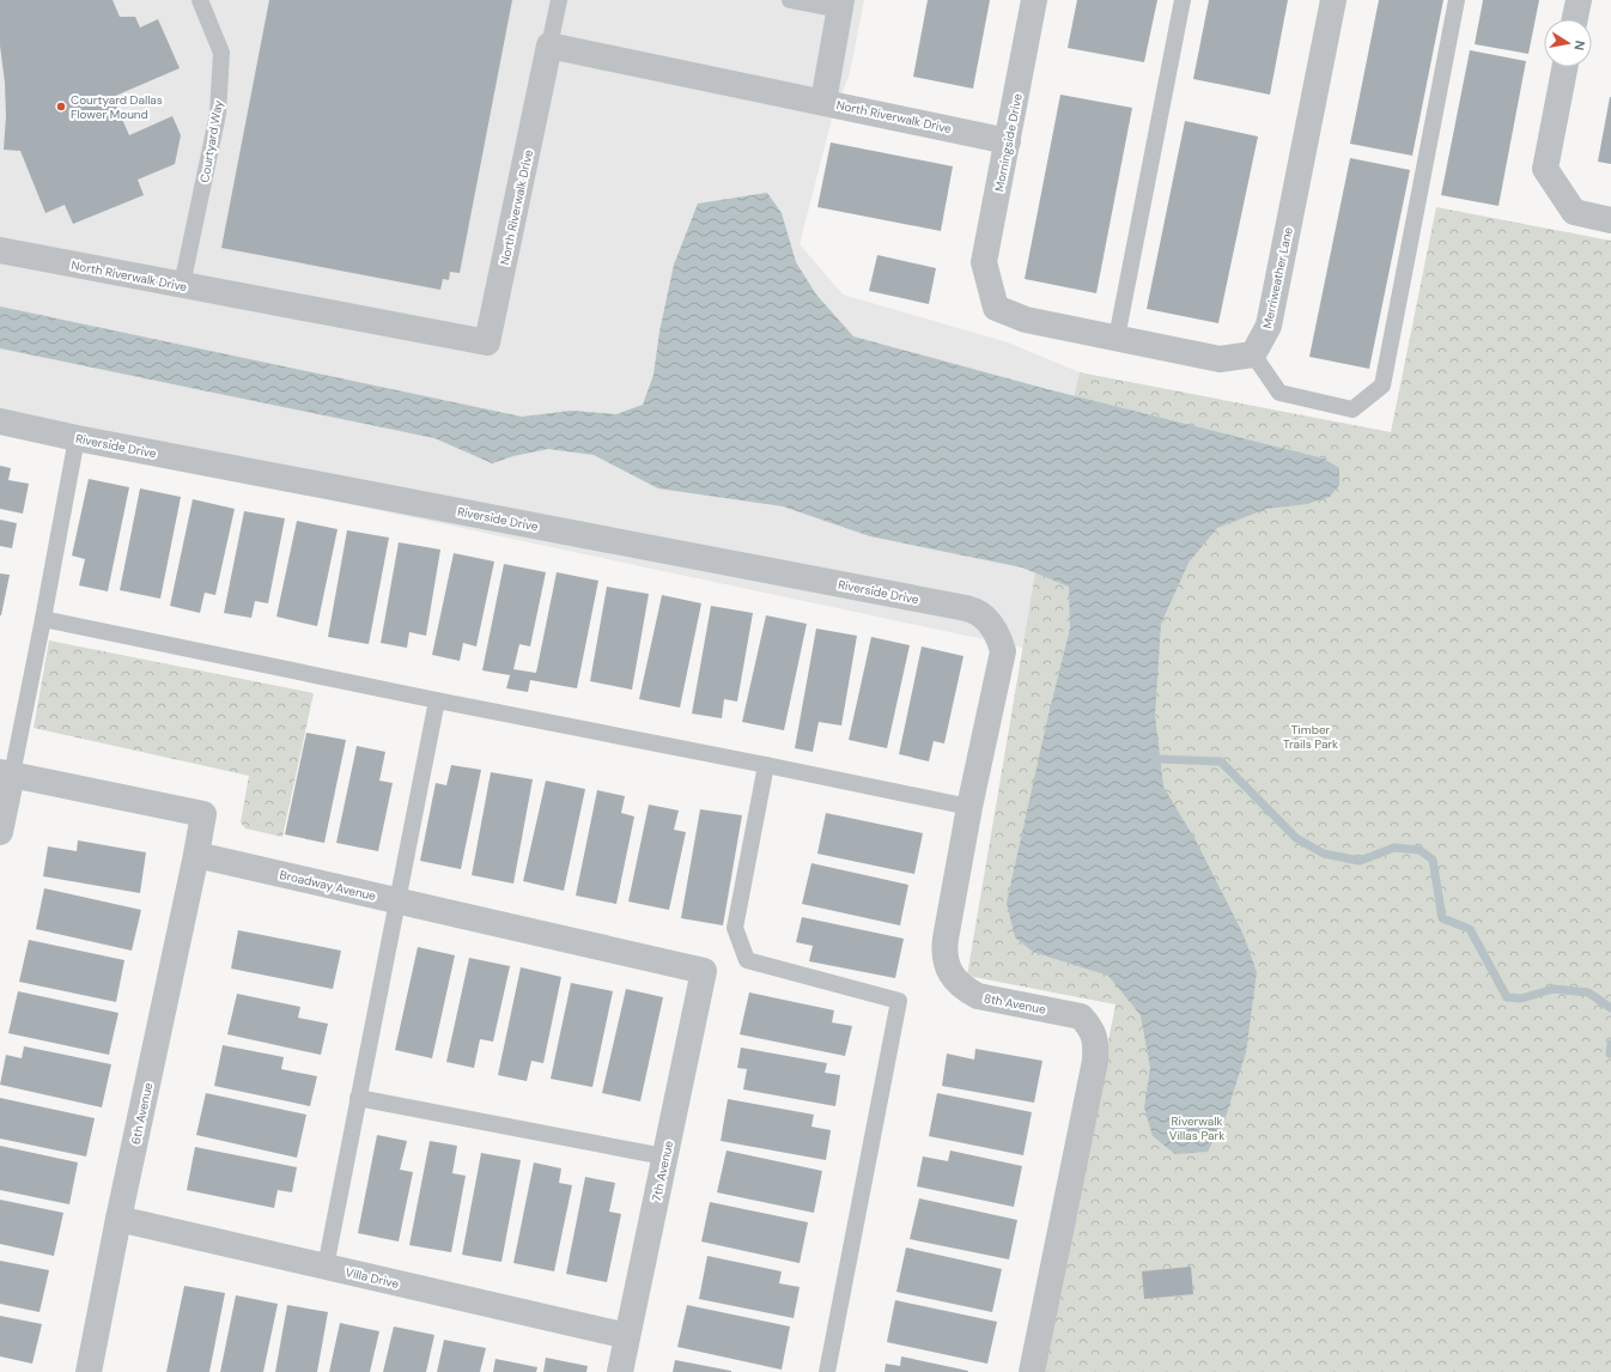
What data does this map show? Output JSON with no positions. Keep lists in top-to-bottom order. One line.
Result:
{"streets":{"street":["North Riverwalk Drive","Morningside Drive","Merriweather Lane","Riverside Drive","Broadway Avenue","8th Avenue","6th Avenue","7th Avenue","Villa Drive"],"lane":["Courtyard Way"]},"crossings":[["North Riverwalk Drive","Courtyard Way"],["North Riverwalk Drive","Morningside Drive"],["Riverside Drive","8th Avenue"],["Broadway Avenue","6th Avenue"],["Broadway Avenue","7th Avenue"],["6th Avenue","Villa Drive"],["7th Avenue","Villa Drive"]],"parks":["Timber Trails Park","Riverwalk Villas Park"],"places":["Courtyard Dallas Flower Mound"],"north":"right"}
